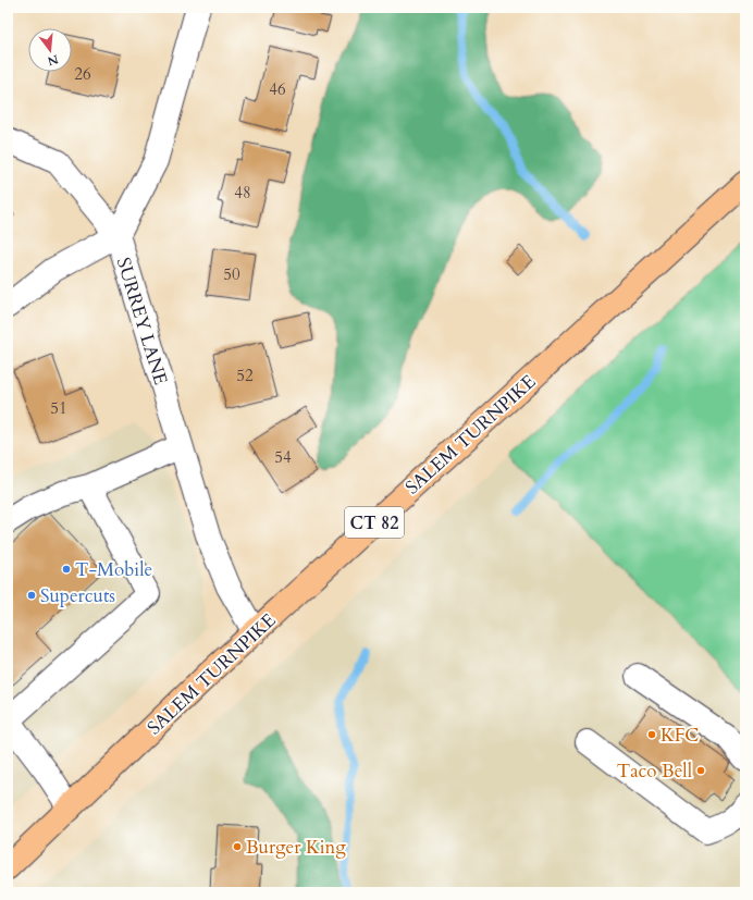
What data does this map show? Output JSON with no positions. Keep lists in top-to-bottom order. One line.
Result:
{"streets":{"main road":["SALEM TURNPIKE","CT 82"],"street":["SURREY LANE"]},"crossings":[["SURREY LANE","SALEM TURNPIKE"]],"places":["T-Mobile","Supercuts","KFC","Taco Bell","Burger King"],"house_numbers":["26","46","48","50","52","51","54"],"north":"bottom"}
